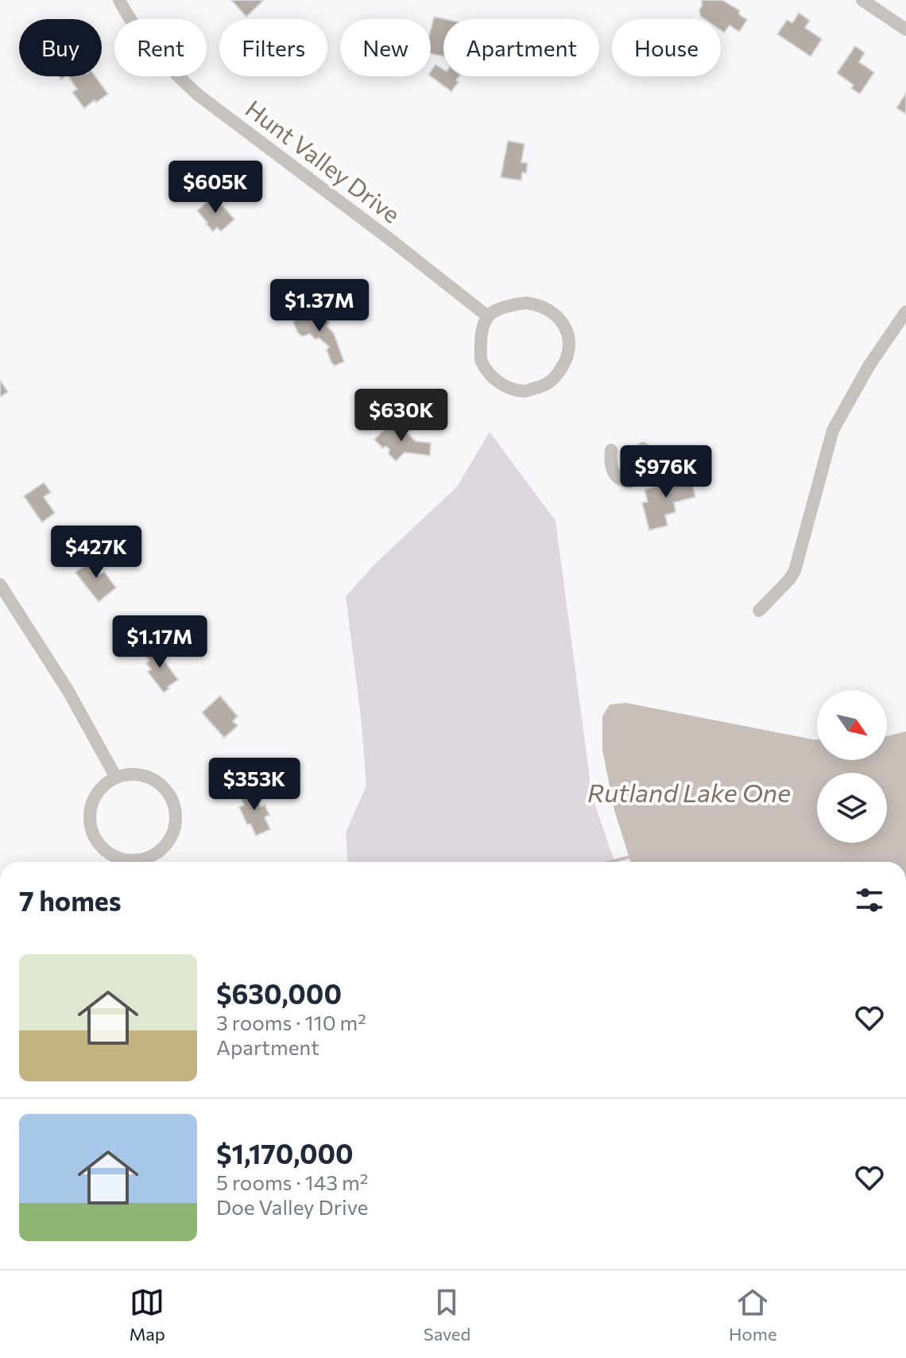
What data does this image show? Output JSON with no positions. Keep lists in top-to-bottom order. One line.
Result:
{"streets":{"street":["Hunt Valley Drive"]},"water":["Rutland Lake One"],"north":"bottom right","page":{"chip":["Buy","Rent","Filters","New","Apartment","House"],"price":["$605K","$1.37M","$630K","$976K","$427K","$1.17M","$353K"],"heading":"7 homes","list":[{"name":"$630,000","note":"3 rooms · 110 m² · Apartment"},{"name":"$1,170,000","note":"5 rooms · 143 m² · Doe Valley Drive"}],"tabs":["Map","Saved","Home"]}}
